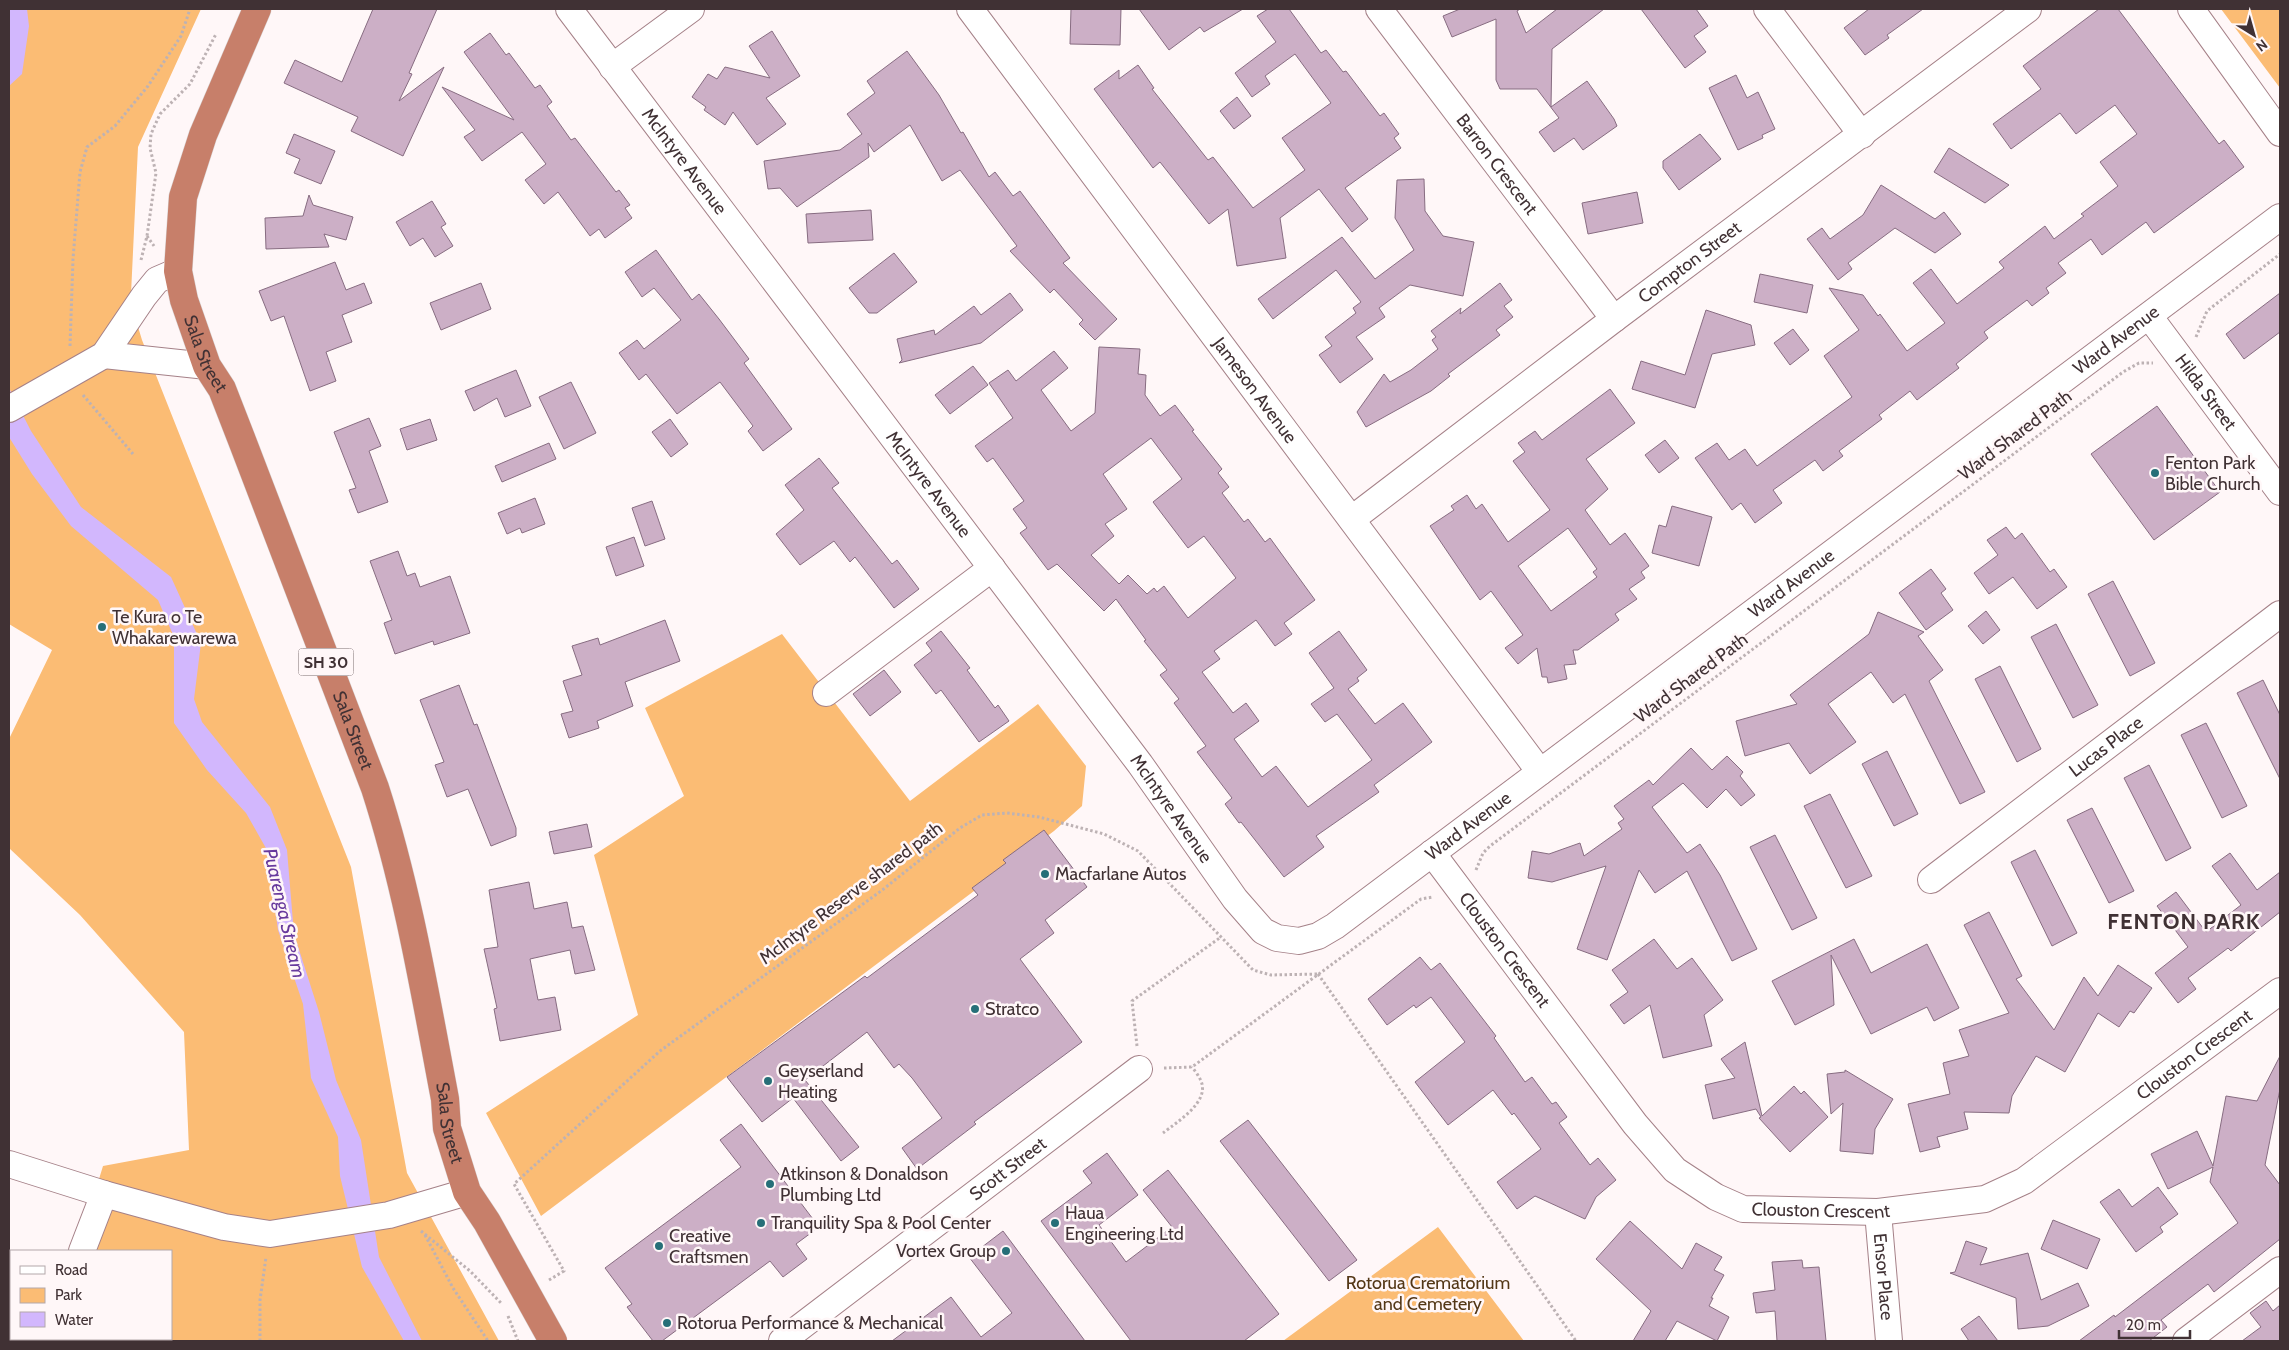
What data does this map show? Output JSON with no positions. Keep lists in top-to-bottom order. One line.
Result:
{"streets":{"highway":["Sala Street","SH 30"],"street":["McIntyre Avenue","Barron Crescent","Compton Street","Ward Avenue","Jameson Avenue","Hilda Street","Lucas Place","Clouston Crescent","Scott Street","Ensor Place"],"path":["Ward Shared Path","McIntyre Reserve shared path"]},"crossings":[["McIntyre Avenue","Ward Avenue"],["Barron Crescent","Compton Street"],["Compton Street","Jameson Avenue"],["Ward Avenue","Jameson Avenue"],["Ward Avenue","Hilda Street"],["Ward Avenue","Clouston Crescent"],["Clouston Crescent","Ensor Place"]],"districts":["FENTON PARK"],"water":["Puarenga Stream"],"parks":["Rotorua Crematorium and Cemetery"],"places":["Fenton Park Bible Church","Te Kura o Te Whakarewarewa","Macfarlane Autos","Stratco","Geyserland Heating","Atkinson & Donaldson Plumbing Ltd","Tranquility Spa & Pool Center","Haua Engineering Ltd","Creative Craftsmen","Vortex Group","Rotorua Performance & Mechanical"],"legend":["Road","Park","Water"],"scale_bar":"20 m","north":"bottom right"}
